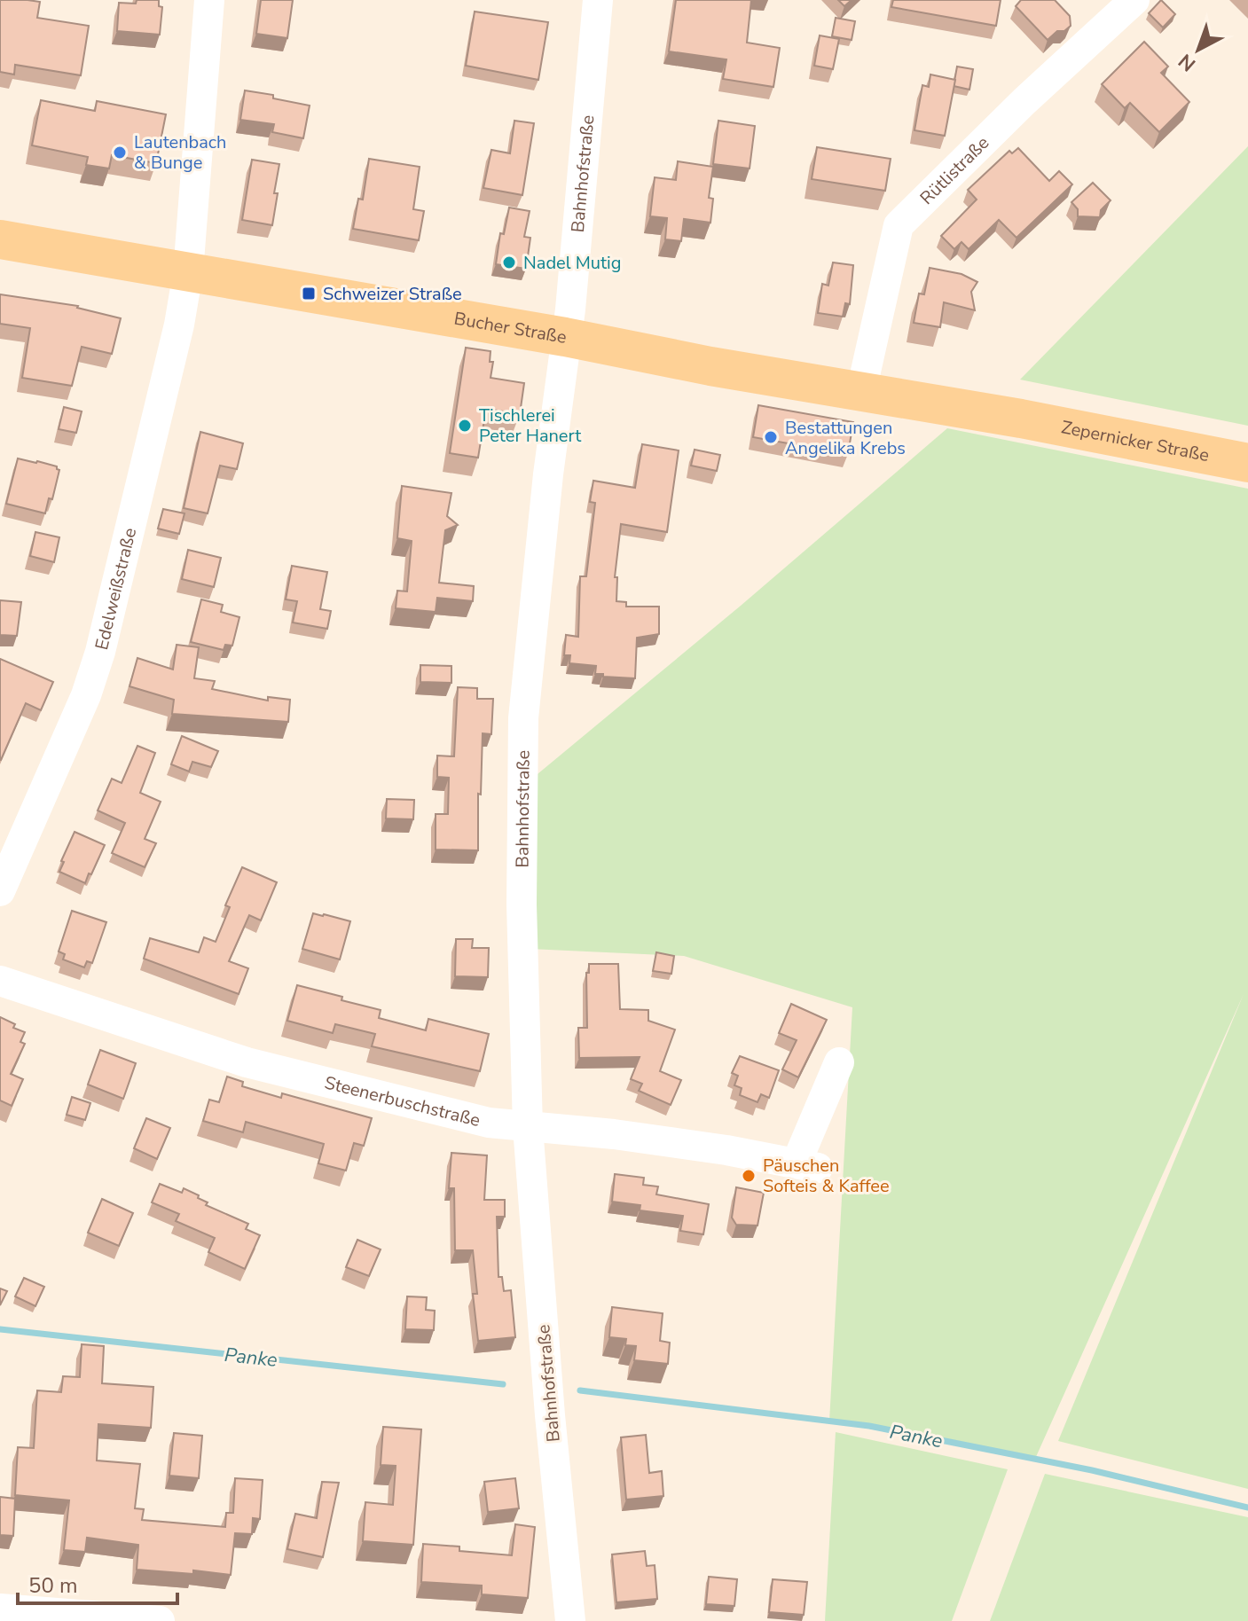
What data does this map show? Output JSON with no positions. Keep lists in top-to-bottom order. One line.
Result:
{"streets":{"main road":["Bucher Straße","Zepernicker Straße"],"street":["Rütlistraße","Bahnhofstraße","Edelweißstraße","Steenerbuschstraße"]},"crossings":[["Rütlistraße","Bucher Straße"],["Bahnhofstraße","Bucher Straße"],["Bahnhofstraße","Steenerbuschstraße"],["Bucher Straße","Zepernicker Straße"],["Bucher Straße","Edelweißstraße"]],"water":["Panke"],"places":{"other":["Lautenbach & Bunge","Nadel Mutig","Tischlerei Peter Hanert","Bestattungen Angelika Krebs","Päuschen Softeis & Kaffee"],"transit":["Schweizer Straße"]},"scale_bar":"50 m","north":"bottom left"}
